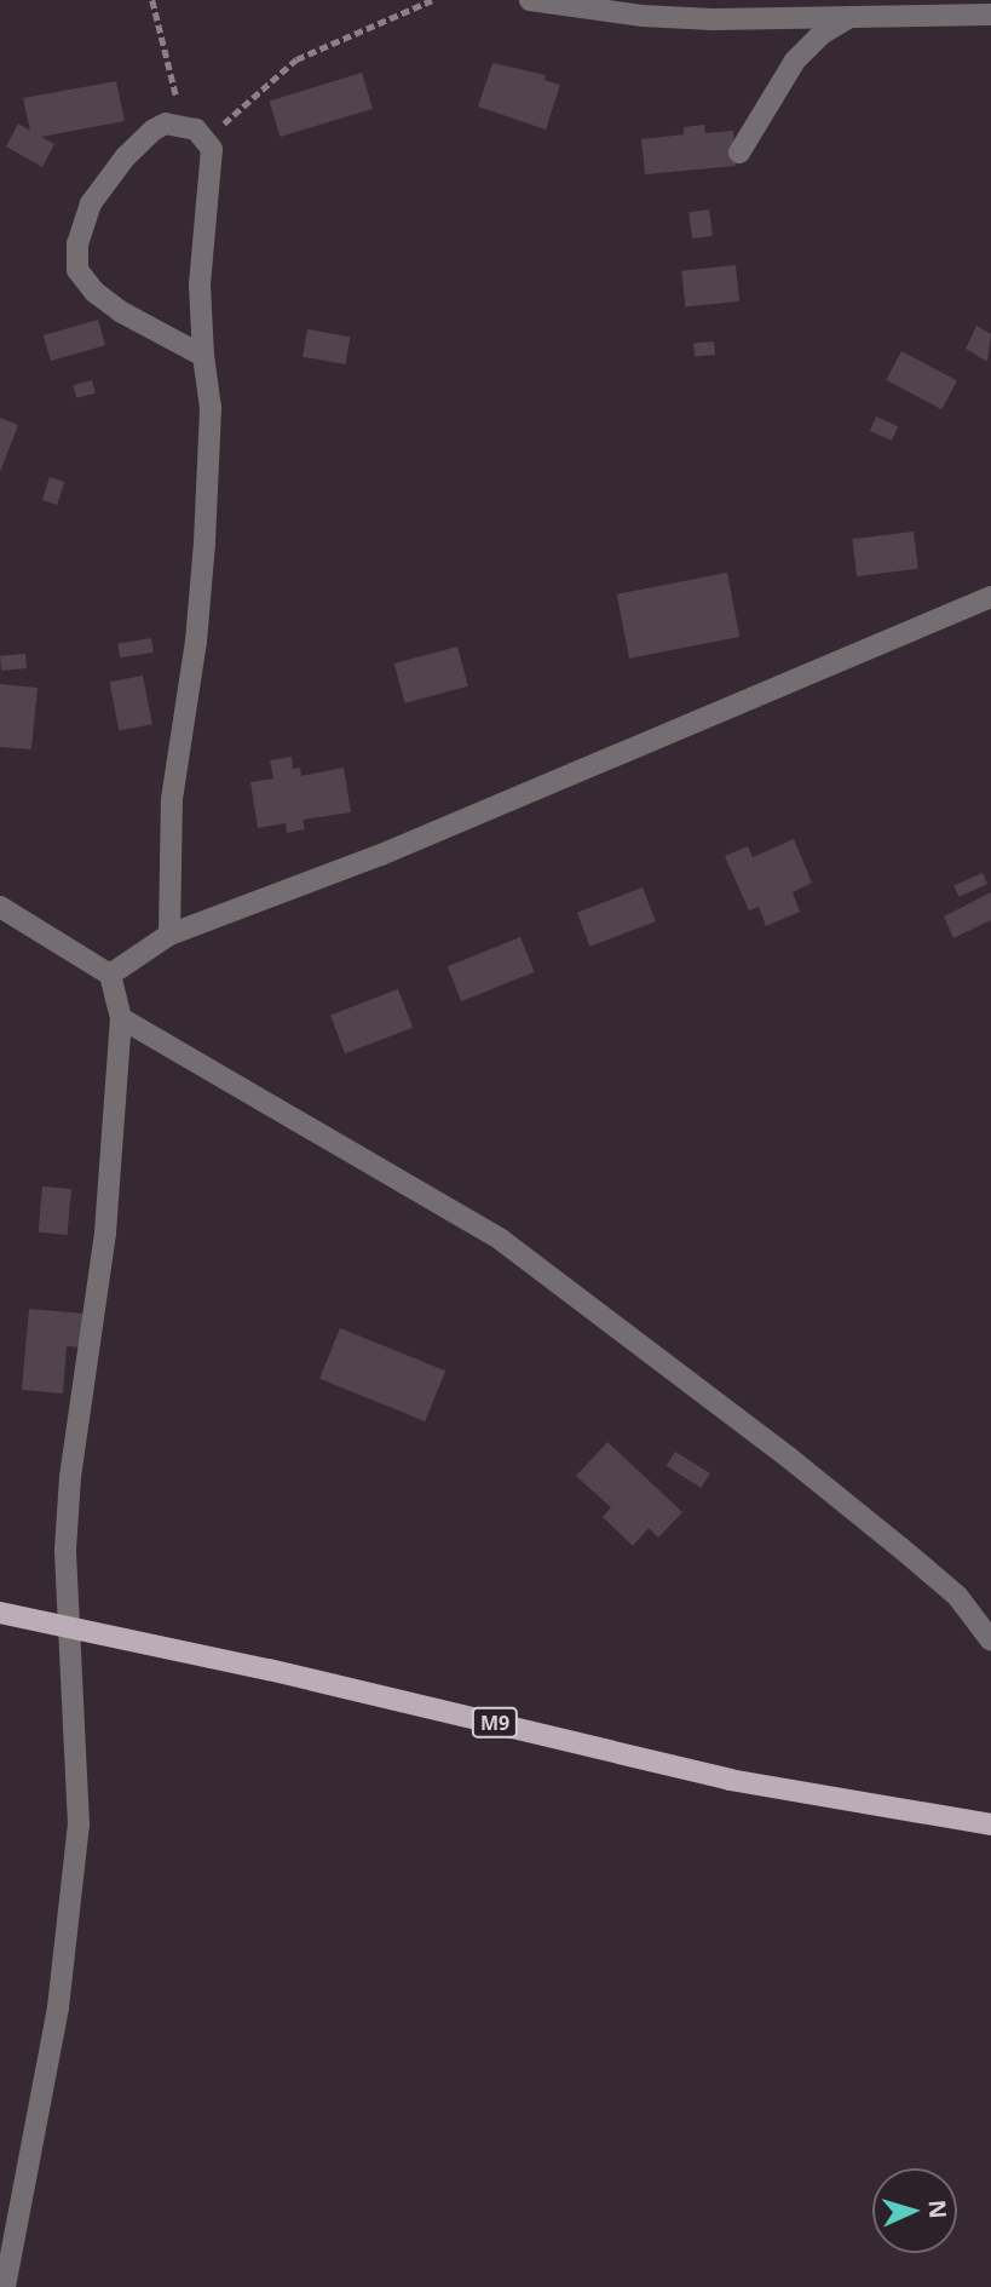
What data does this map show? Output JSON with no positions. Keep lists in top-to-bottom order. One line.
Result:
{"streets":{"main road":["M9"]},"north":"right"}
